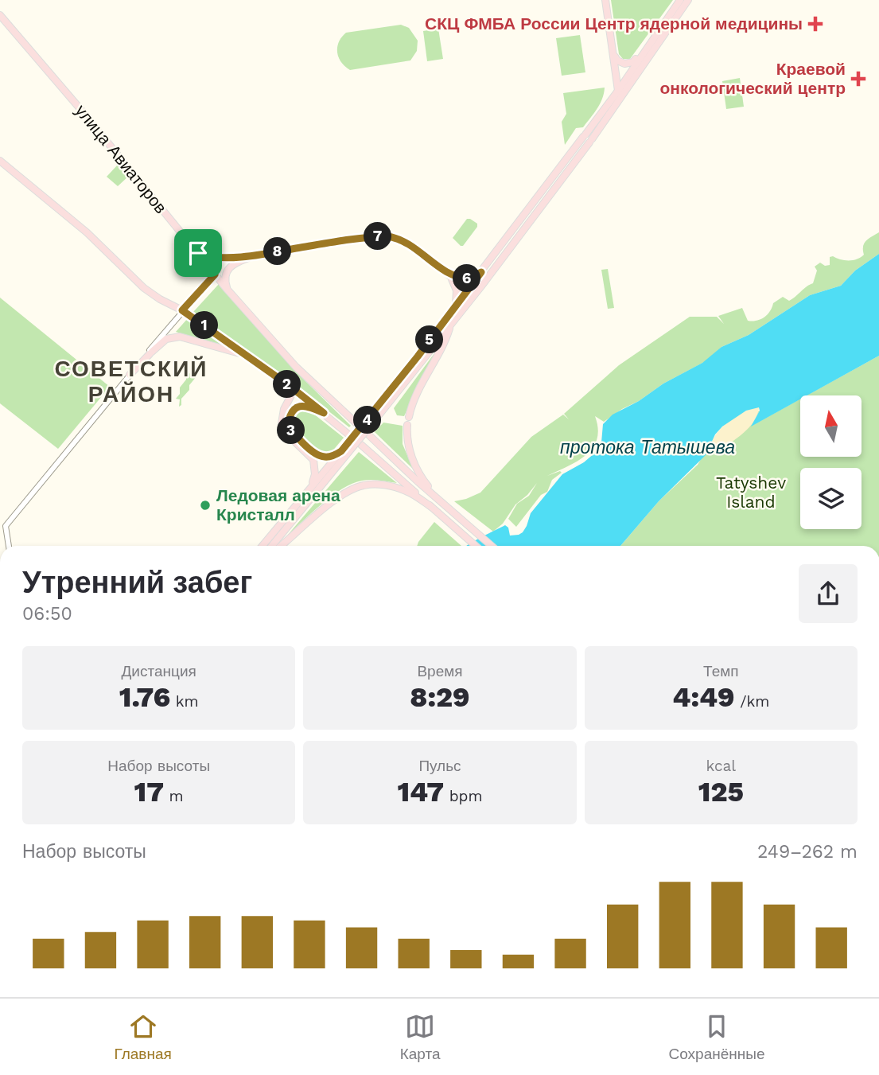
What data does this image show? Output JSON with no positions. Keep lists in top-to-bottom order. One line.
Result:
{"streets":{"main road":["улица Авиаторов"]},"districts":["СОВЕТСКИЙ РАЙОН"],"water":["протока Татышева"],"parks":["Tatyshev Island"],"places":{"health":["СКЦ ФМБА России Центр ядерной медицины","Краевой онкологический центр"],"other":["Ледовая арена Кристалл"]},"north":"top","page":{"pins":["7","8","6","1","5","2","4","3"],"heading":["Утренний забег","06:50"],"stats":[["Дистанция","1.76 km"],["Время","8:29"],["Темп","4:49 /km"],["Набор высоты","17 m"],["Пульс","147 bpm"],["kcal","125"]],"chart":["Набор высоты","249–262 m"],"tabs":["Главная","Карта","Сохранённые"]}}
